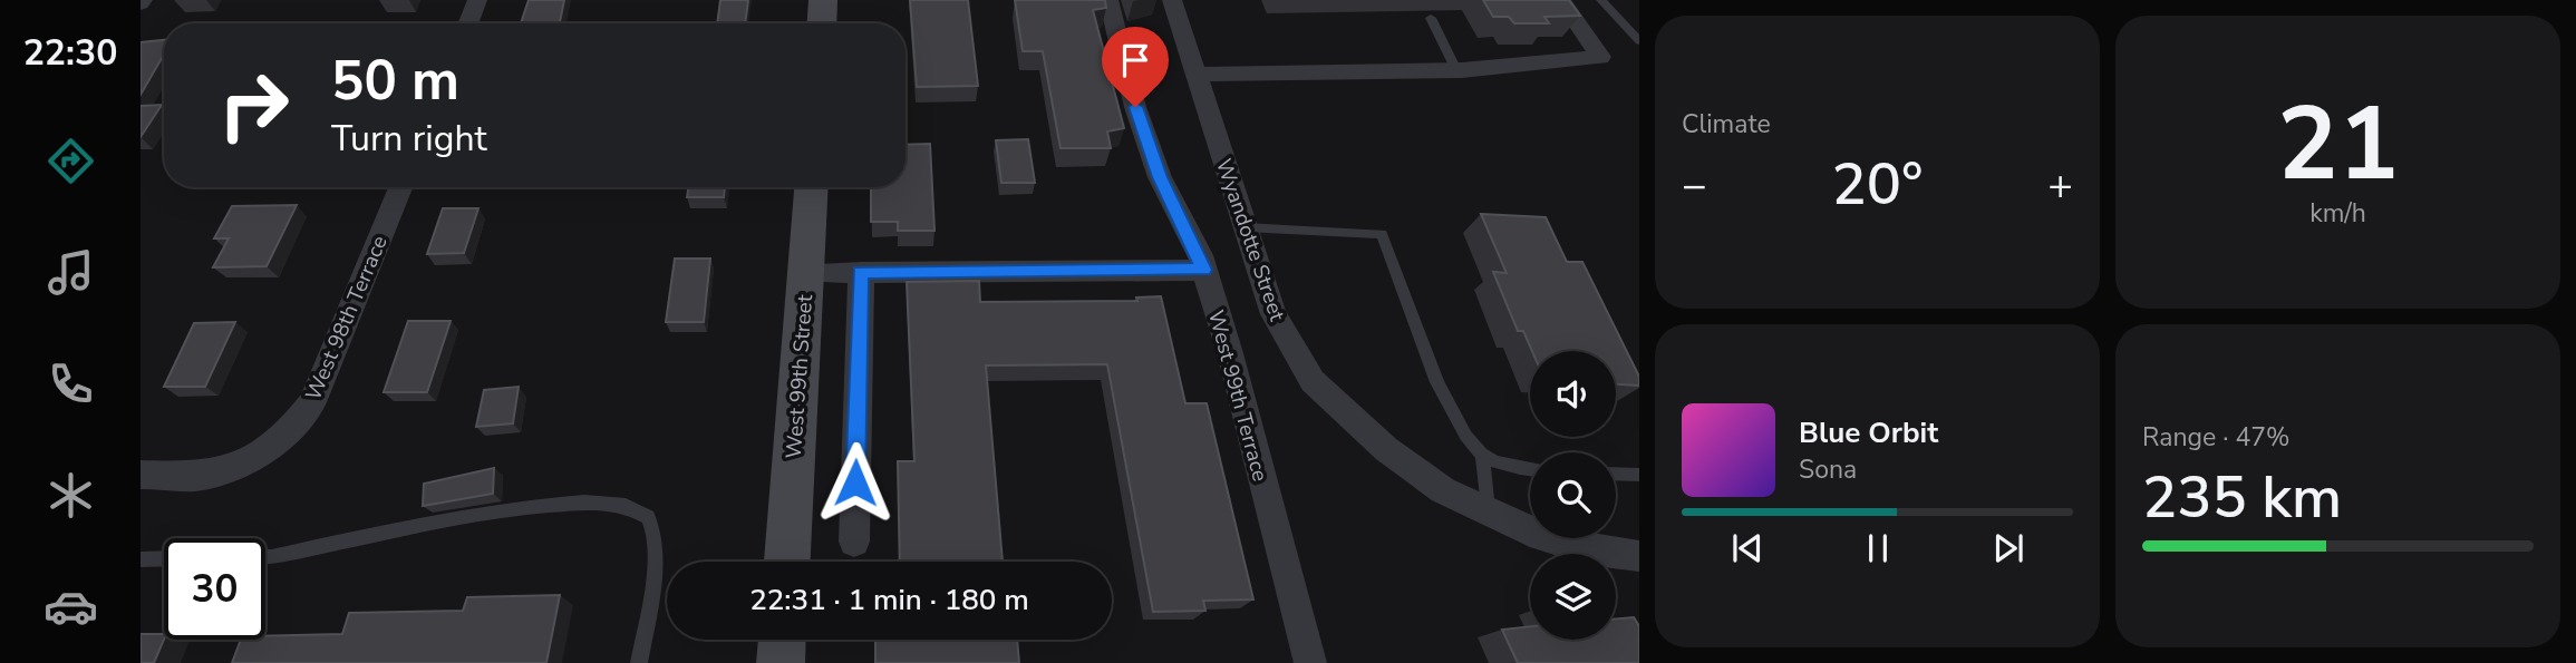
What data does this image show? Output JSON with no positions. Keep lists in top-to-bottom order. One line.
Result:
{"streets":{"street":["Wyandotte Street","West 98th Terrace","West 99th Street","West 99th Terrace"]},"page":{"tabs":"22:30","tile":["Climate",["21","km/h"],["Range · 47%","235 km"]],"turn":["50 m","Turn right"],"heat":["−","20°","+"],"song":["Blue Orbit","Sona"],"limit":"30","trip":"22:31 · 1 min · 180 m"}}
